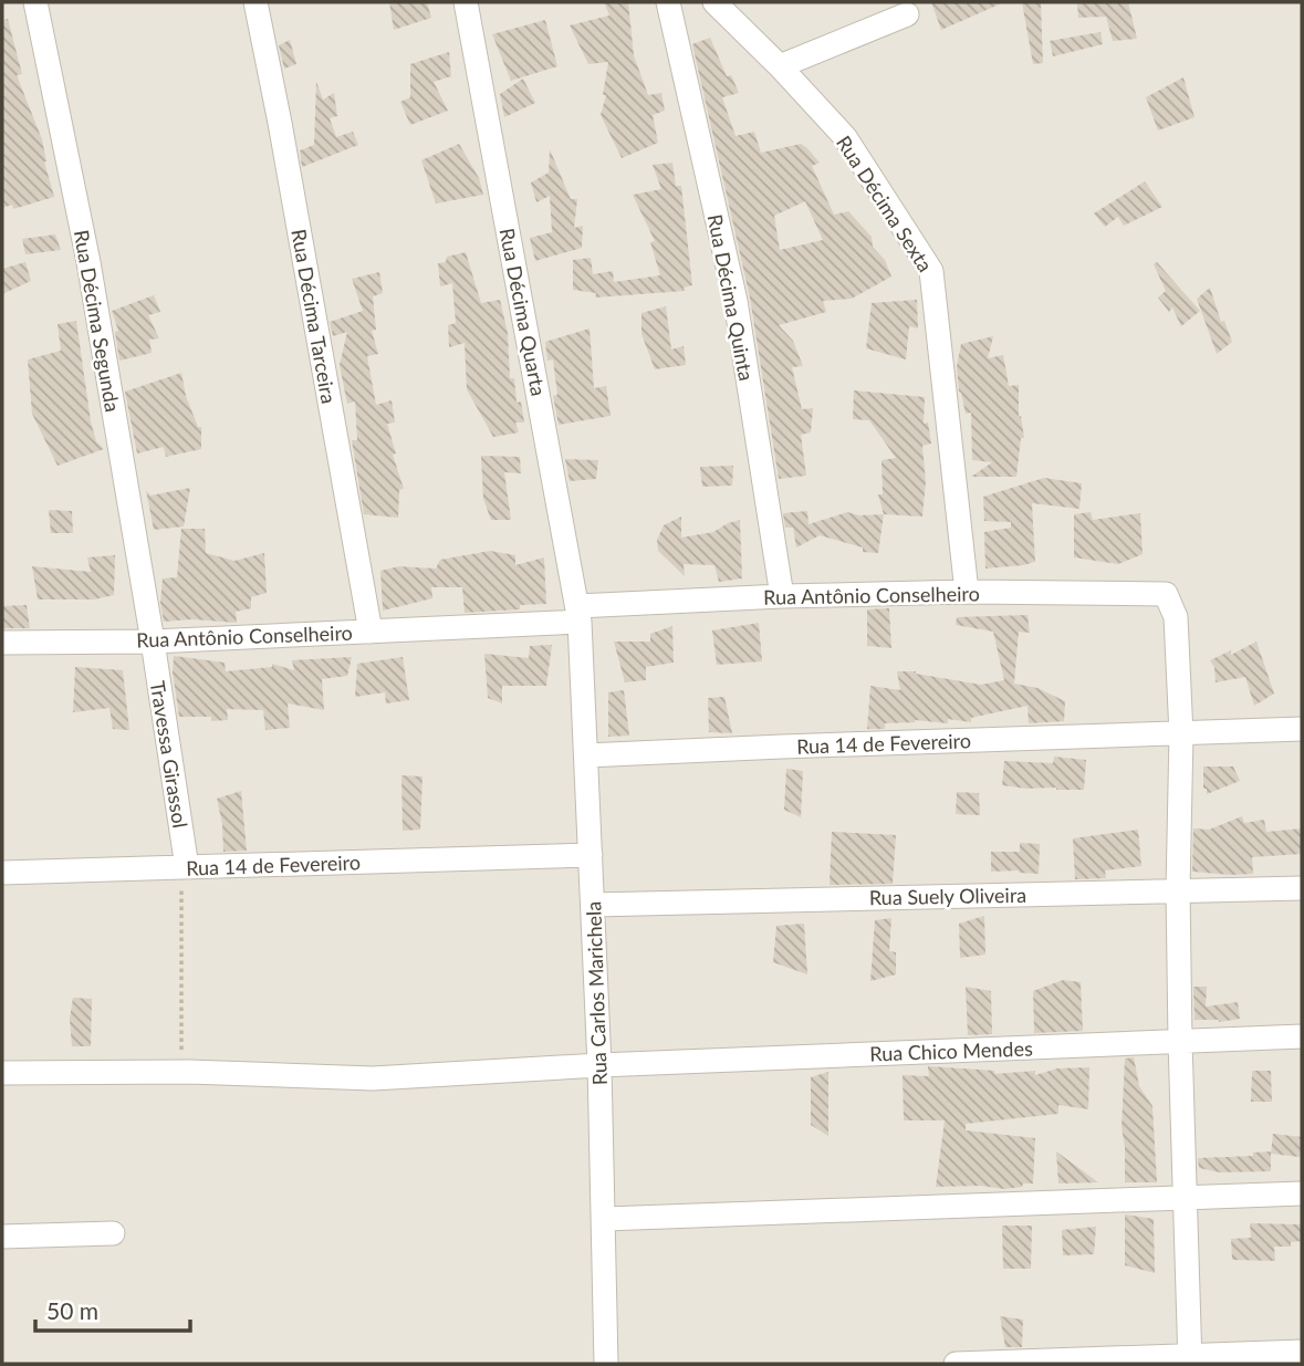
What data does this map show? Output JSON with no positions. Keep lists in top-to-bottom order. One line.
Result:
{"streets":{"street":["Rua Décima Sexta","Rua Décima Quinta","Rua Décima Quarta","Rua Décima Tarceira","Rua Décima Segunda","Rua Antônio Conselheiro","Rua 14 de Fevereiro","Travessa Girassol","Rua Suely Oliveira","Rua Carlos Marichela","Rua Chico Mendes"]},"crossings":[["Rua Décima Sexta","Rua Antônio Conselheiro"],["Rua Décima Quinta","Rua Antônio Conselheiro"],["Rua Décima Quarta","Rua Antônio Conselheiro"],["Rua Décima Quarta","Rua Carlos Marichela"],["Rua Décima Tarceira","Rua Antônio Conselheiro"],["Rua Décima Segunda","Rua Antônio Conselheiro"],["Rua Décima Segunda","Travessa Girassol"],["Rua Antônio Conselheiro","Rua 14 de Fevereiro"],["Rua Antônio Conselheiro","Travessa Girassol"],["Rua Antônio Conselheiro","Rua Carlos Marichela"],["Rua 14 de Fevereiro","Travessa Girassol"],["Rua 14 de Fevereiro","Rua Carlos Marichela"],["Rua Suely Oliveira","Rua Carlos Marichela"],["Rua Carlos Marichela","Rua Chico Mendes"]],"scale_bar":"50 m"}
